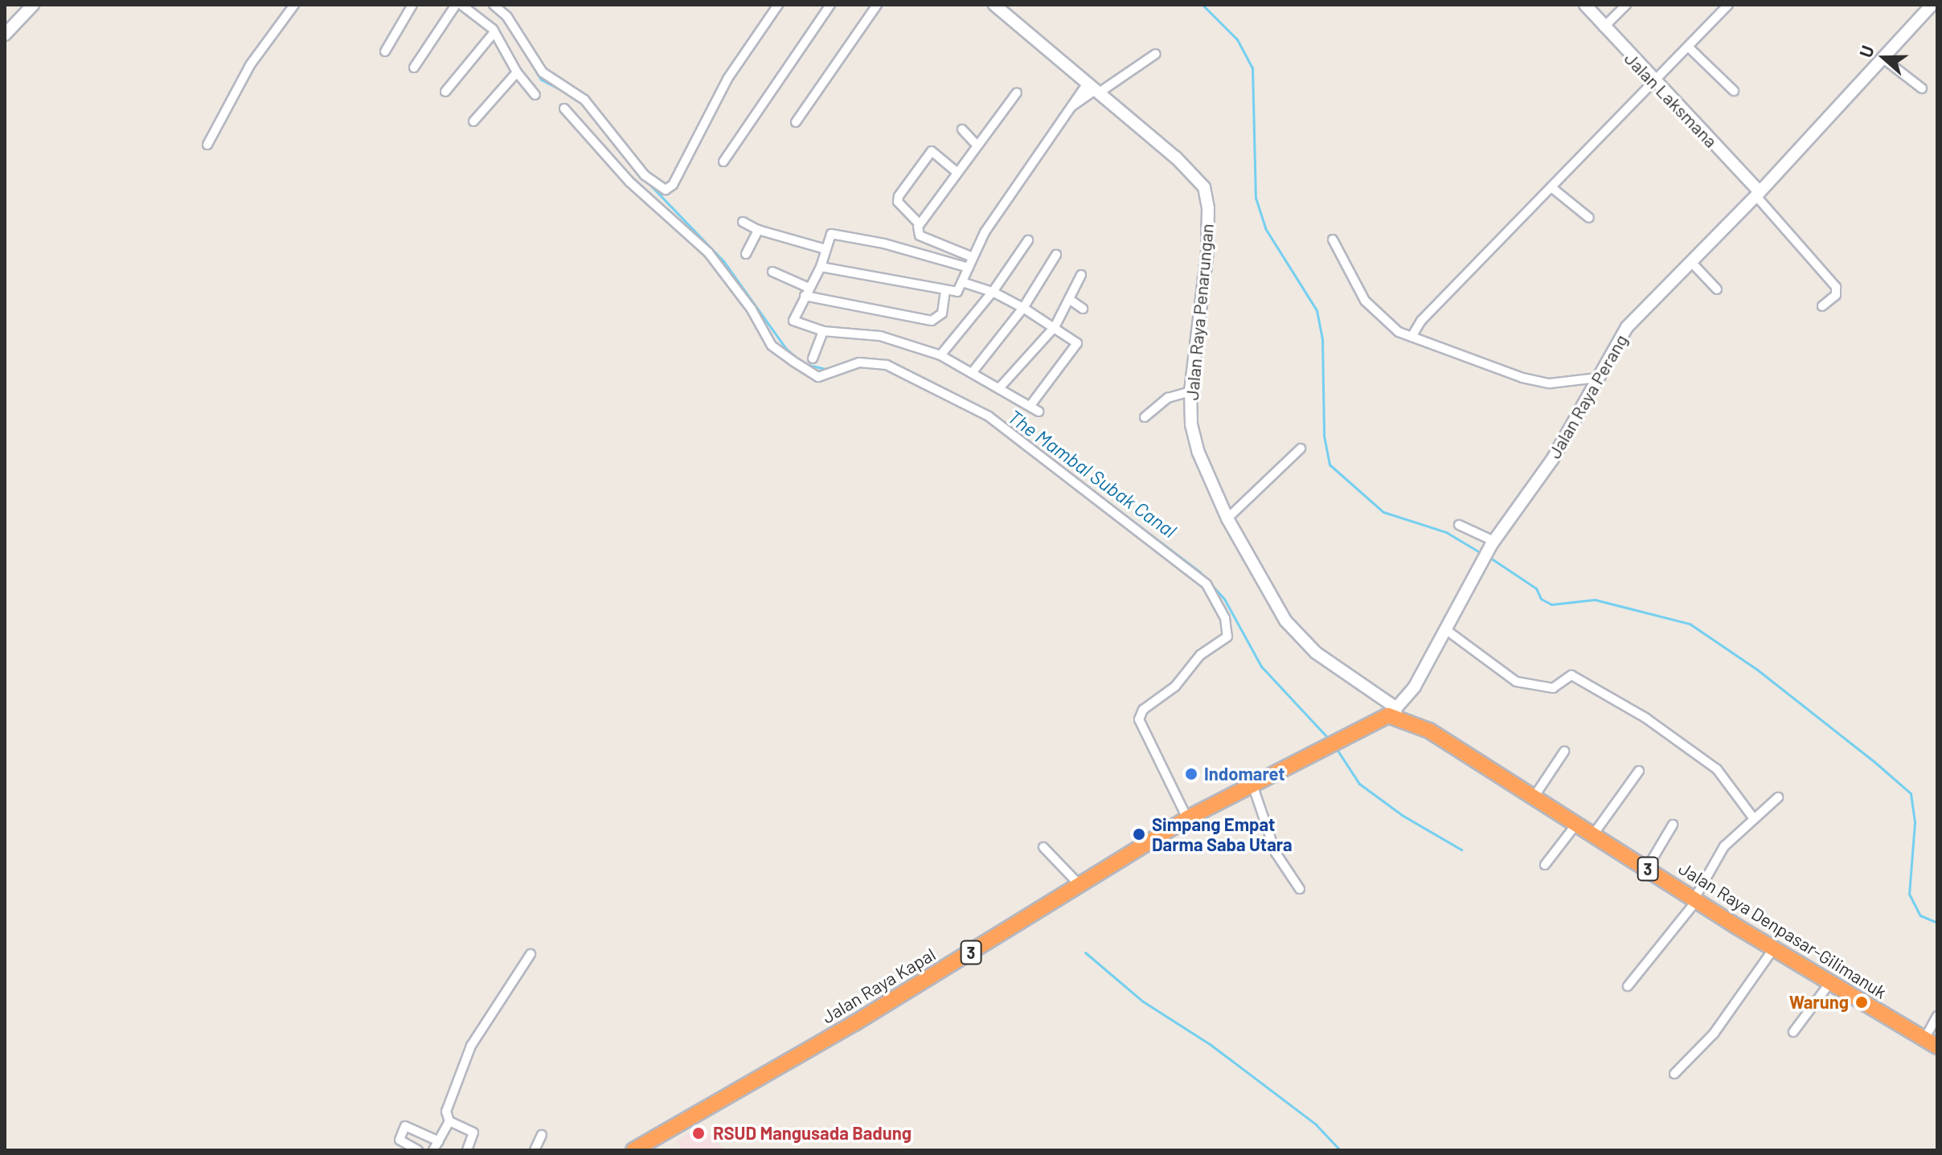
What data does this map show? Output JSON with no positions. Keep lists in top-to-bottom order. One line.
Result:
{"streets":{"highway":["3","Jalan Raya Denpasar-Gilimanuk","Jalan Raya Kapal"],"main road":["Jalan Laksmana","Jalan Raya Penarungan","Jalan Raya Perang"]},"crossings":[["Jalan Laksmana","Jalan Raya Perang"],["Jalan Raya Penarungan","Jalan Raya Perang"],["Jalan Raya Penarungan","Jalan Raya Denpasar-Gilimanuk"],["Jalan Raya Penarungan","Jalan Raya Kapal"],["Jalan Raya Perang","Jalan Raya Denpasar-Gilimanuk"],["Jalan Raya Perang","Jalan Raya Kapal"],["Jalan Raya Denpasar-Gilimanuk","Jalan Raya Kapal"]],"water":["The Mambal Subak Canal"],"places":["Indomaret","Simpang Empat Darma Saba Utara","Warung","RSUD Mangusada Badung"],"north":"left"}
